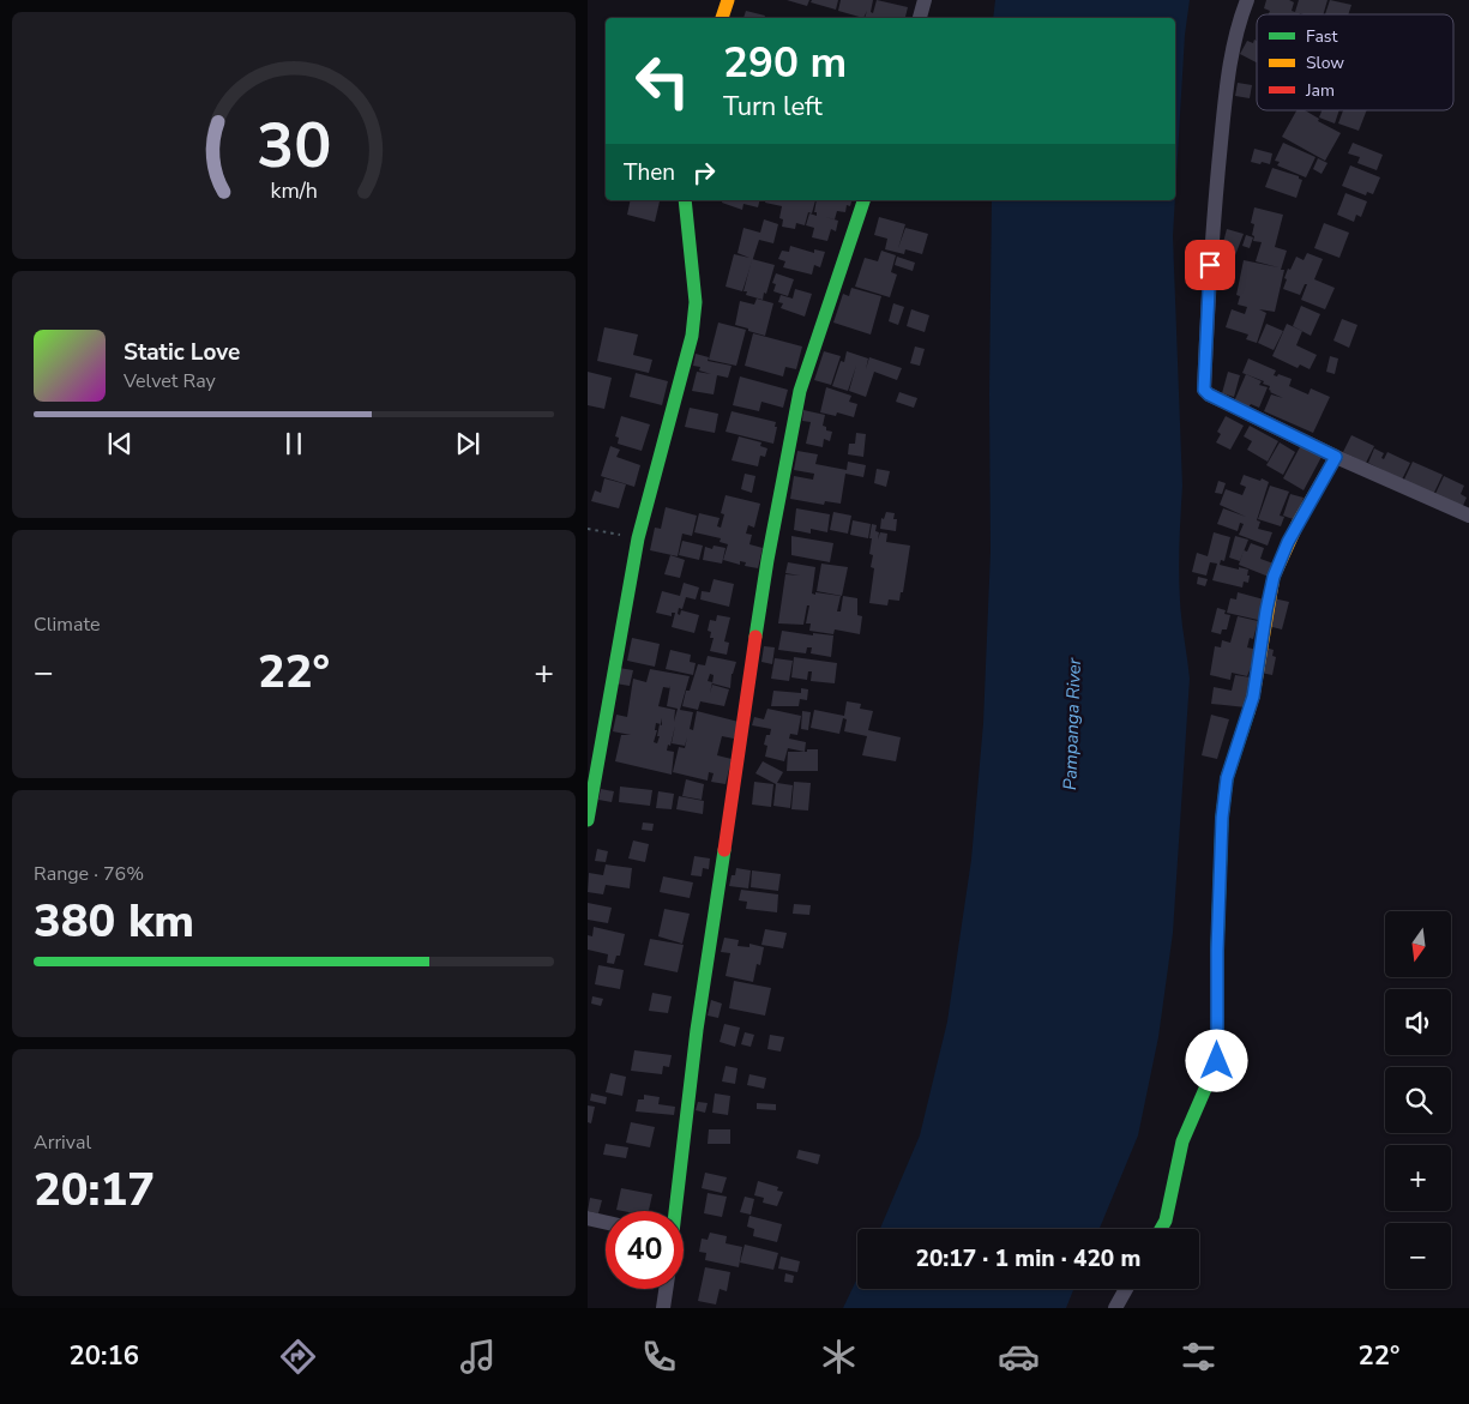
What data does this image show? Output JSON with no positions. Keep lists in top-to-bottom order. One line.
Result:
{"water":["Pampanga River"],"legend":["Fast","Slow","Jam"],"north":"bottom","page":{"turn":["290 m","Turn left"],"then":"Then","song":["Static Love","Velvet Ray"],"tile":["Climate",["Range · 76%","380 km"],["Arrival","20:17"]],"heat":["−","22°","+"],"map_buttons":["+","−"],"limit":"40","trip":"20:17 · 1 min · 420 m","tabs":["20:16","22°"],"gauge":["30","km/h"]}}
